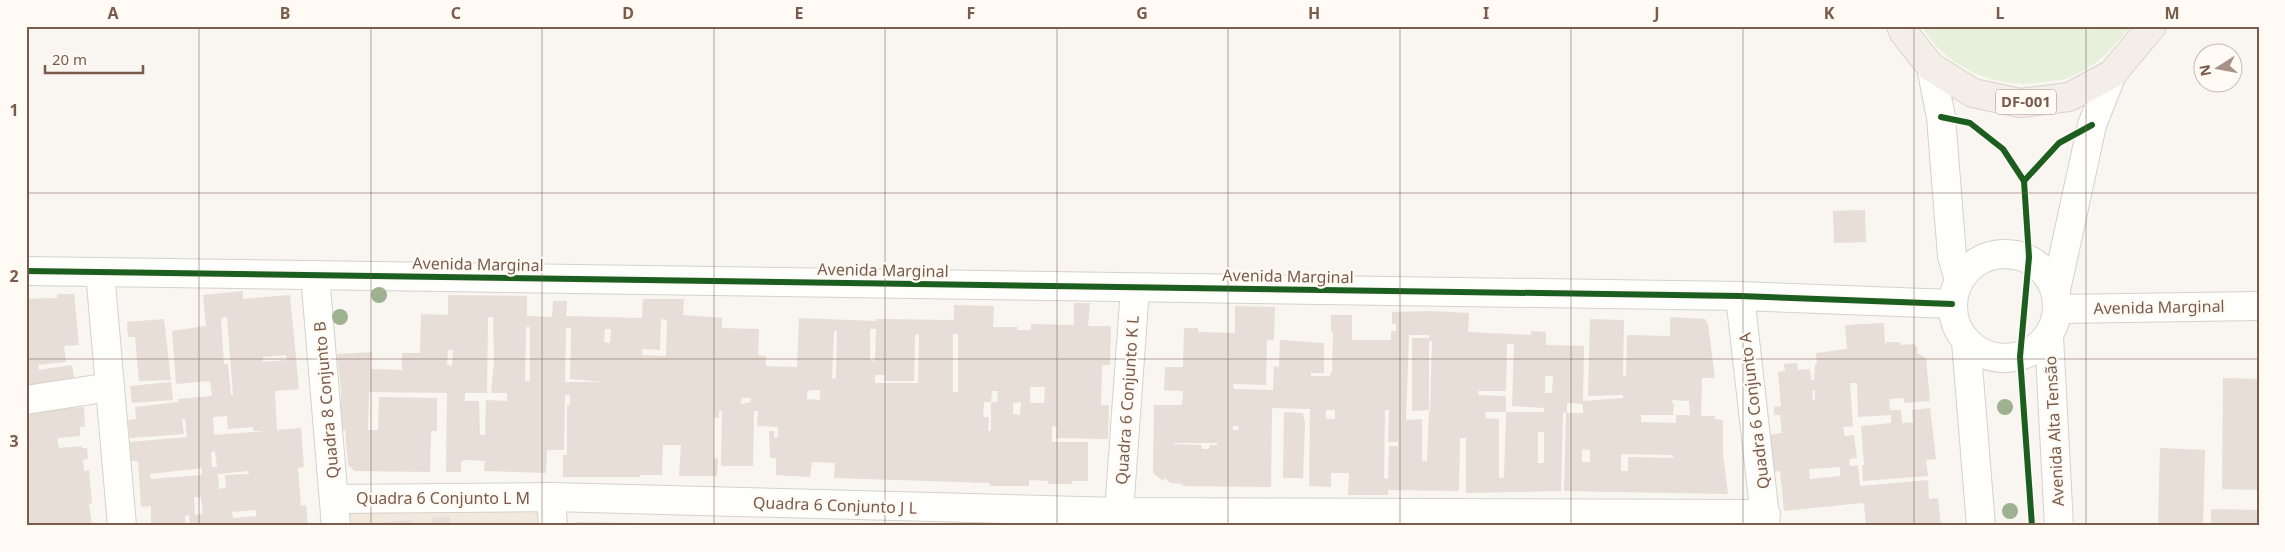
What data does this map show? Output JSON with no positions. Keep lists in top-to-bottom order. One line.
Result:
{"streets":{"main road":["DF-001"],"street":["Avenida Marginal","Quadra 8 Conjunto B","Quadra 6 Conjunto K L","Quadra 6 Conjunto A","Avenida Alta Tensão","Quadra 6 Conjunto L M","Quadra 6 Conjunto J L"]},"crossings":[["Avenida Marginal","Quadra 8 Conjunto B"],["Avenida Marginal","Quadra 6 Conjunto K L"],["Avenida Marginal","Quadra 6 Conjunto A"],["Avenida Marginal","Avenida Alta Tensão"],["Quadra 8 Conjunto B","Quadra 6 Conjunto L M"],["Quadra 6 Conjunto K L","Quadra 6 Conjunto J L"],["Quadra 6 Conjunto A","Quadra 6 Conjunto J L"],["Quadra 6 Conjunto L M","Quadra 6 Conjunto J L"]],"scale_bar":"20 m","north":"left","grid":{"columns":["A","B","C","D","E","F","G","H","I","J","K","L","M"],"rows":["1","2","3"]}}
